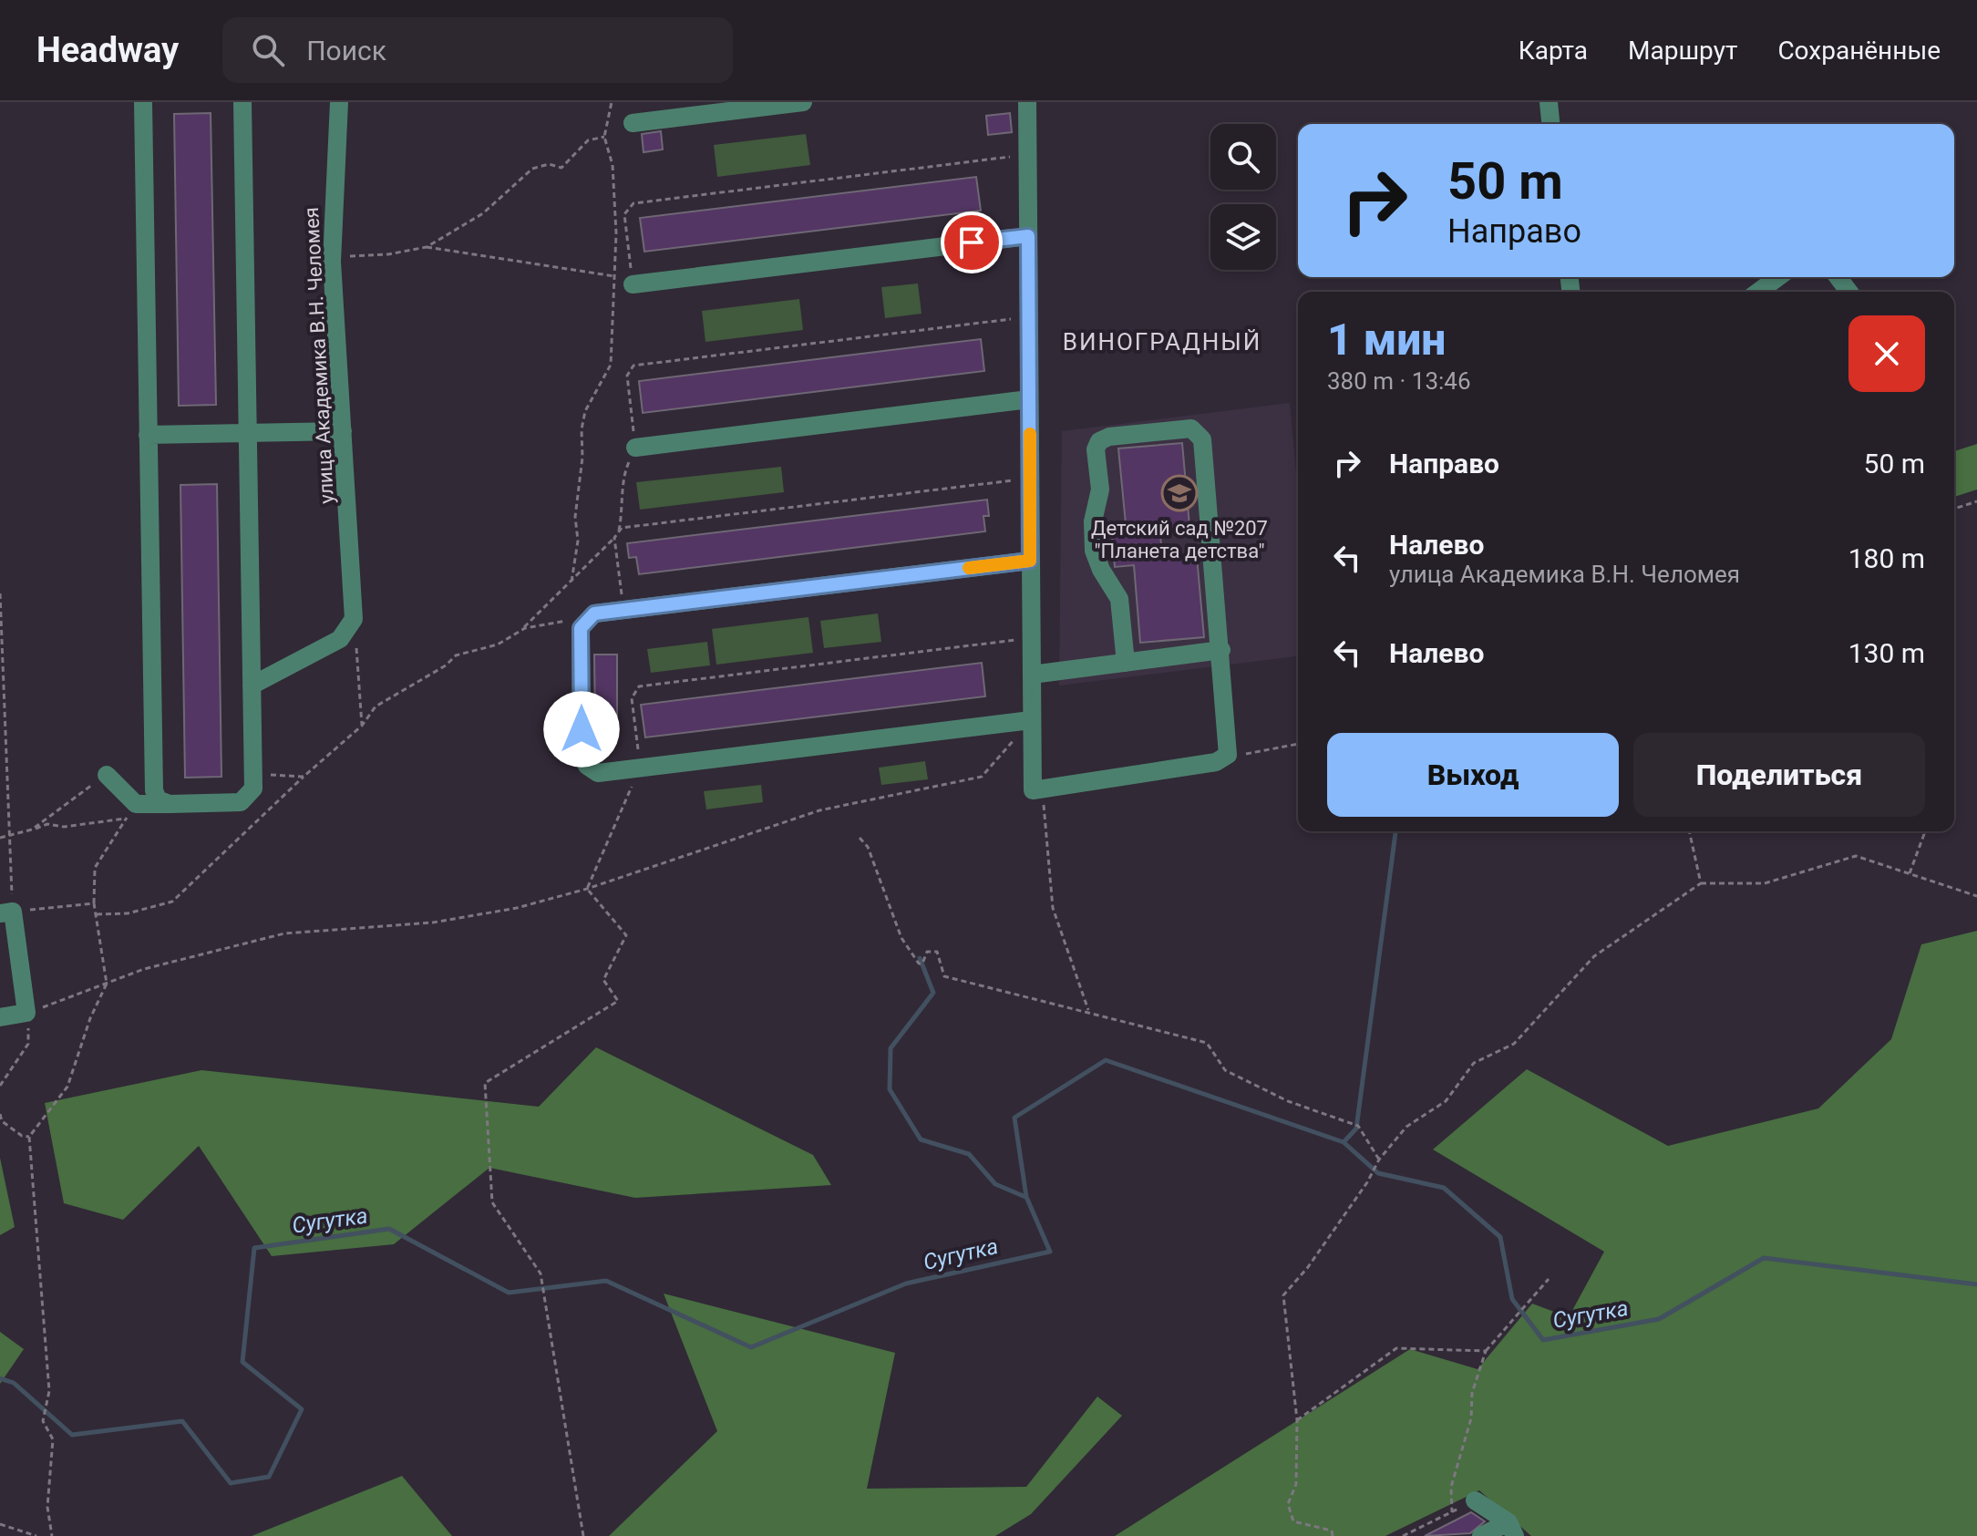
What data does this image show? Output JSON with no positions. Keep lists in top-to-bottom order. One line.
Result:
{"streets":{"street":["улица Академика В.Н. Челомея"]},"districts":["ВИНОГРАДНЫЙ"],"water":["Сугутка"],"places":{"school or university":["Детский сад №207 \"Планета детства\""]},"page":{"header":"Headway","search":"Поиск","nav":["Карта","Маршрут","Сохранённые"],"turn":["50 m","Направо"],"heading":["1 мин","380 m · 13:46"],"list":[{"name":"Направо","value":"50 m"},{"name":"Налево","note":"улица Академика В.Н. Челомея","value":"180 m"},{"name":"Налево","value":"130 m"}],"buttons":["Выход","Поделиться"]}}
